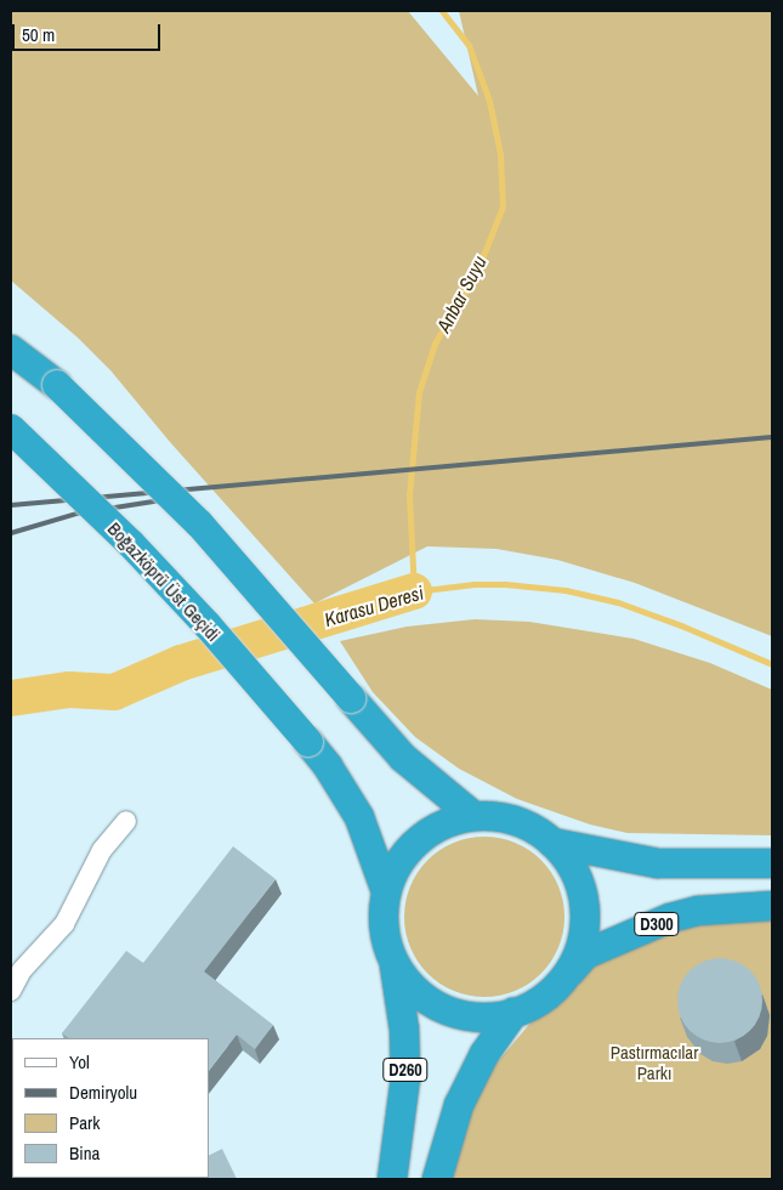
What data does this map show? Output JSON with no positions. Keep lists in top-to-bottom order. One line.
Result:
{"streets":{"highway":["Boğazköprü Üst Geçidi","D300","D260"]},"crossings":[["Boğazköprü Üst Geçidi","D300"],["Boğazköprü Üst Geçidi","D260"],["D300","D260"]],"water":["Anbar Suyu","Karasu Deresi"],"parks":["Pastırmacılar Parkı"],"legend":["Yol","Demiryolu","Park","Bina"],"scale_bar":"50 m"}
